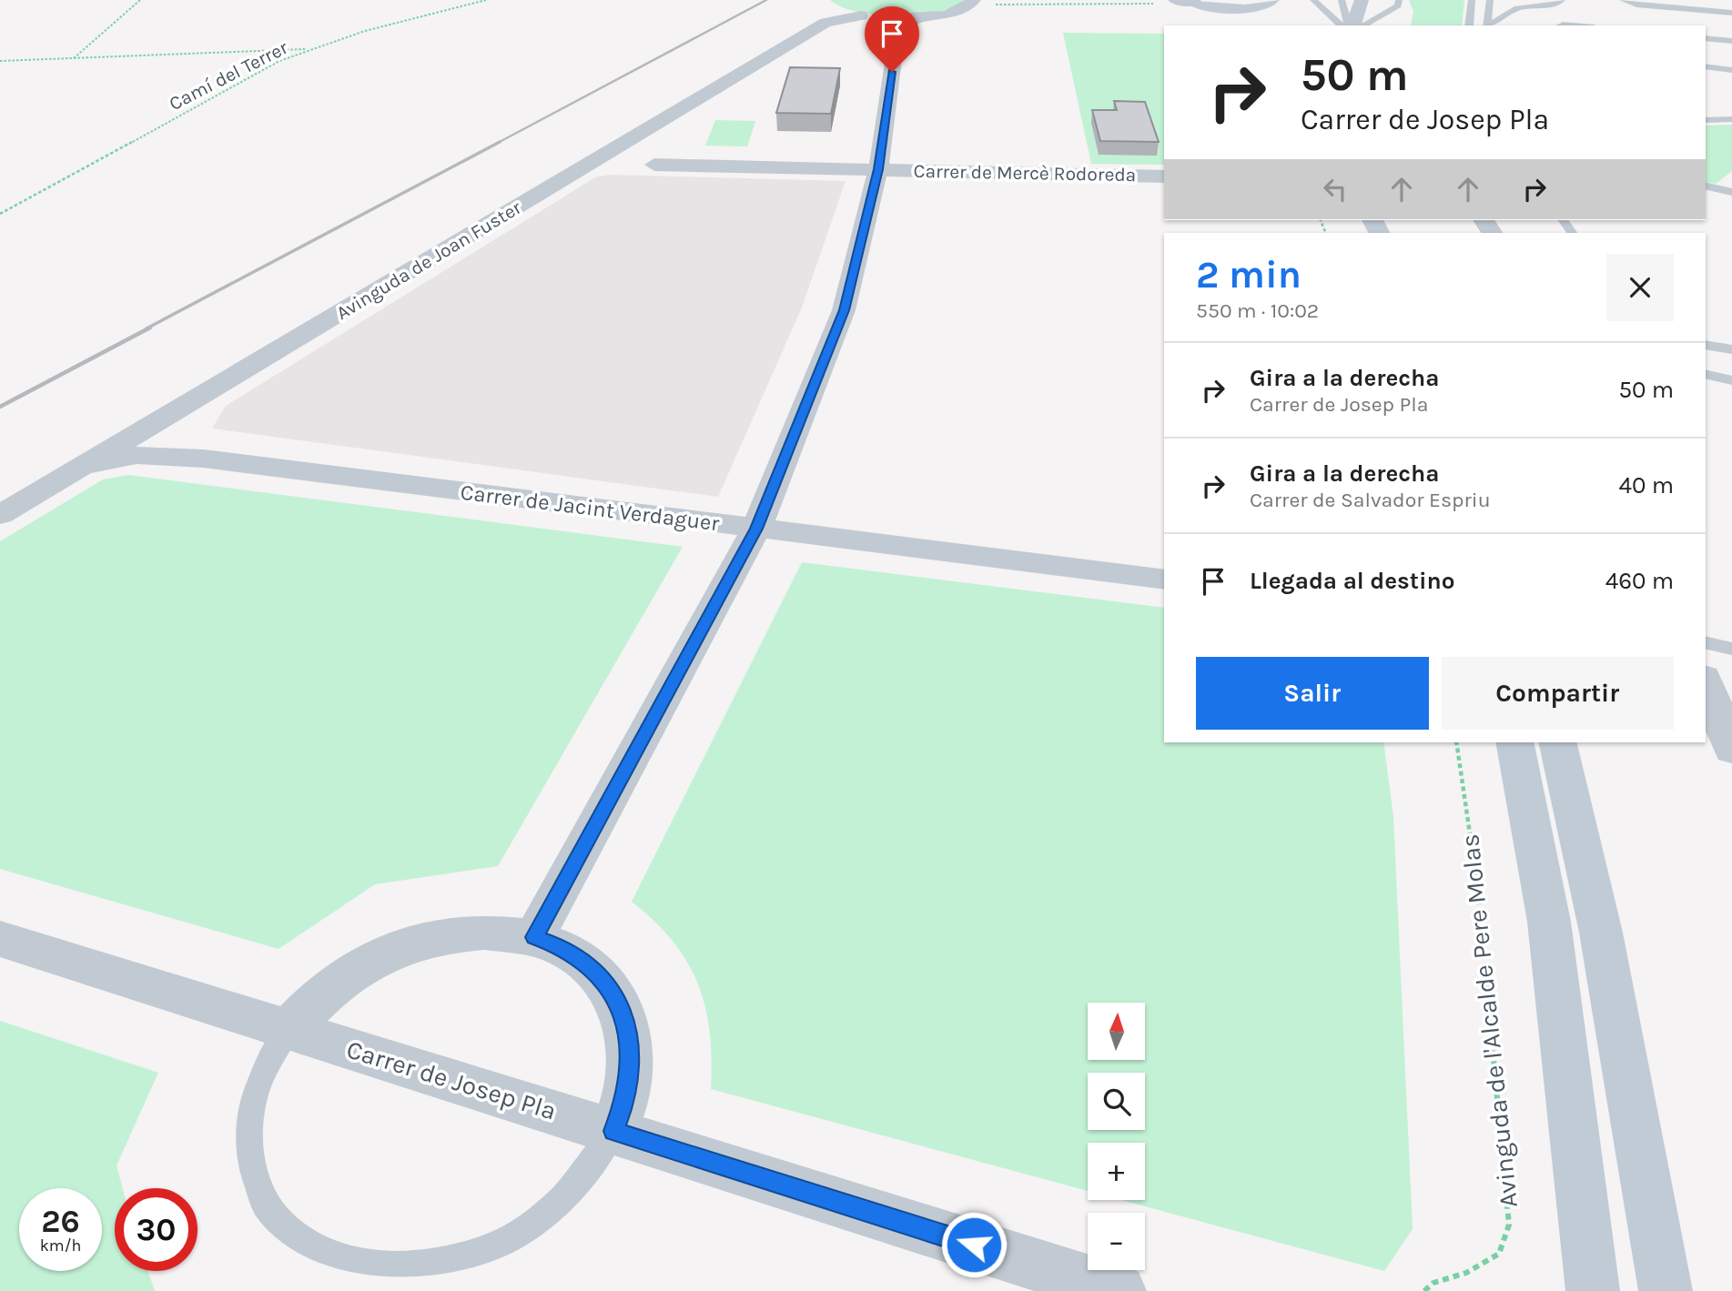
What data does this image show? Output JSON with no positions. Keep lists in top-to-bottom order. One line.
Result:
{"streets":{"street":["Carrer de Mercè Rodoreda","Avinguda de Joan Fuster","Carrer de Jacint Verdaguer","Carrer de Josep Pla"],"path":["Camí del Terrer","Avinguda de l'Alcalde Pere Molas"]},"crossings":[["Carrer de Mercè Rodoreda","Avinguda de Joan Fuster"],["Avinguda de Joan Fuster","Carrer de Jacint Verdaguer"]],"north":"top","page":{"turn":["50 m","Carrer de Josep Pla"],"heading":["2 min","550 m · 10:02"],"list":[{"name":"Gira a la derecha","note":"Carrer de Josep Pla","value":"50 m"},{"name":"Gira a la derecha","note":"Carrer de Salvador Espriu","value":"40 m"},{"name":"Llegada al destino","value":"460 m"}],"buttons":["Salir","Compartir"],"map_buttons":["+","−"],"speed":"26 km/h","limit":"30"}}
